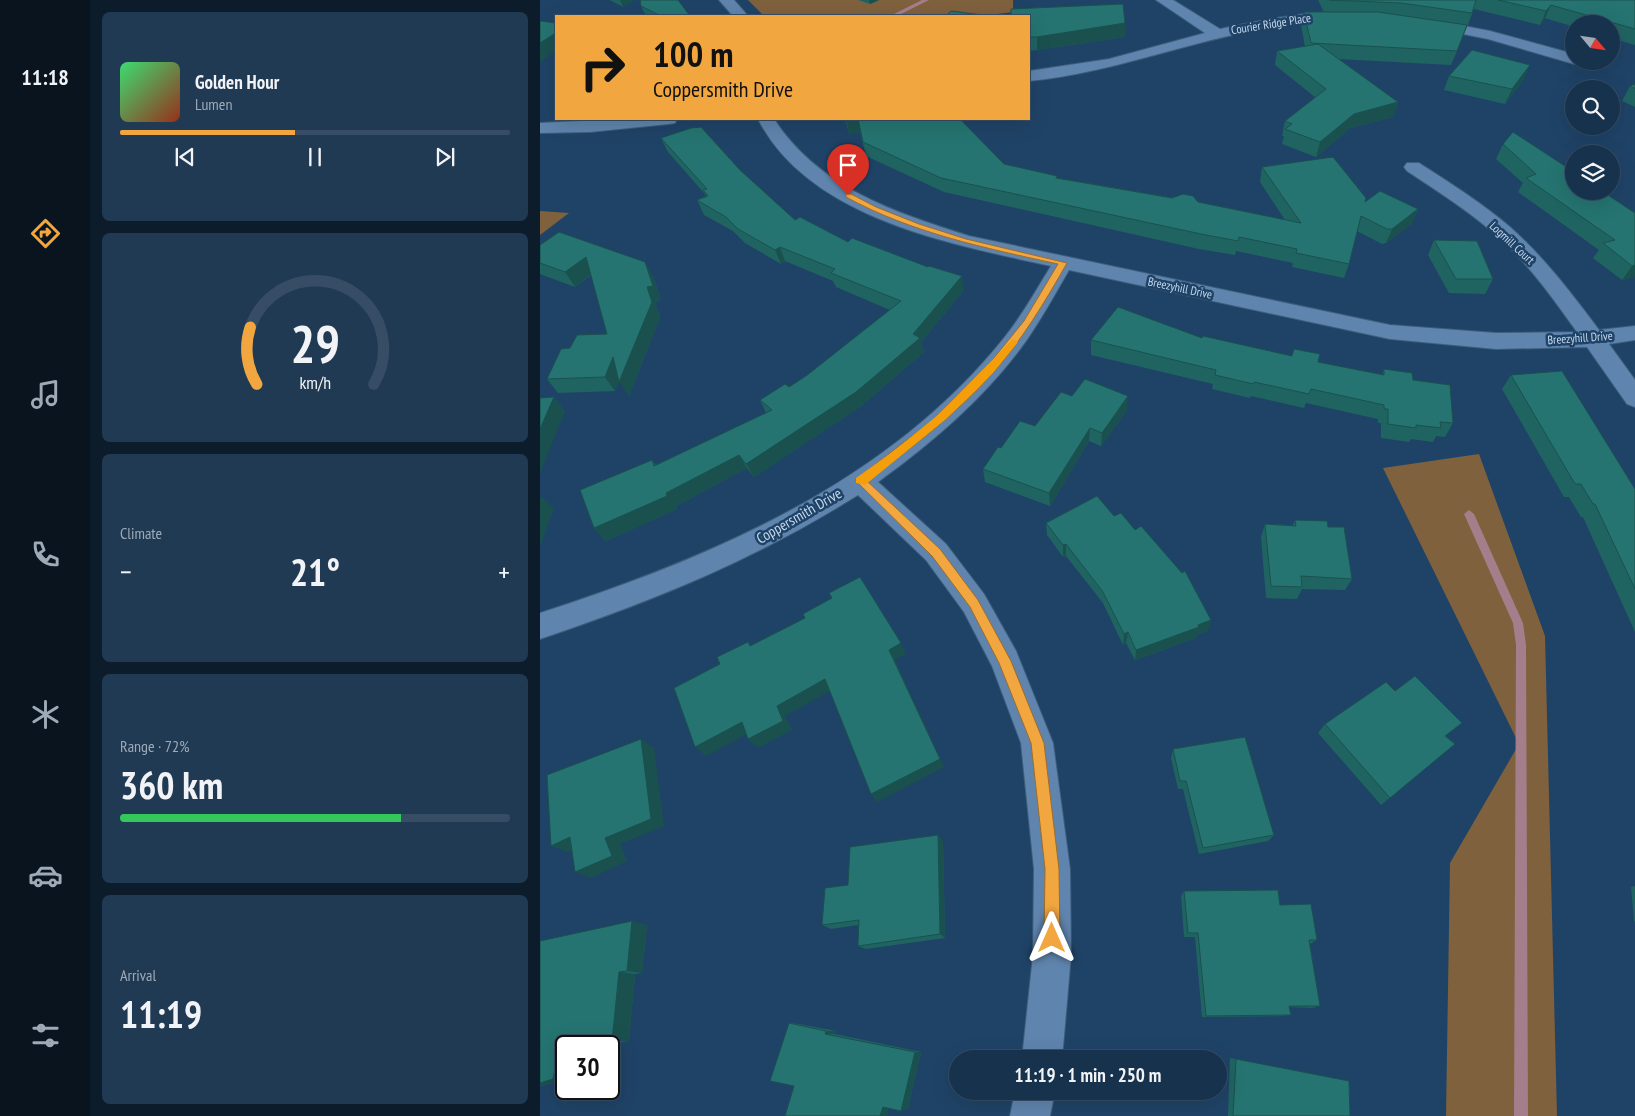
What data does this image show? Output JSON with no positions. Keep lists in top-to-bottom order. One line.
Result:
{"streets":{"street":["Courier Ridge Place","Logmill Court","Breezyhill Drive","Coppersmith Drive"]},"crossings":[["Logmill Court","Breezyhill Drive"],["Breezyhill Drive","Coppersmith Drive"]],"north":"bottom right","page":{"tabs":"11:18","turn":["100 m","Coppersmith Drive"],"song":["Golden Hour","Lumen"],"tile":["Climate",["Range · 72%","360 km"],["Arrival","11:19"]],"heat":["−","21°","+"],"limit":"30","trip":"11:19 · 1 min · 250 m","gauge":["29","km/h"]}}
